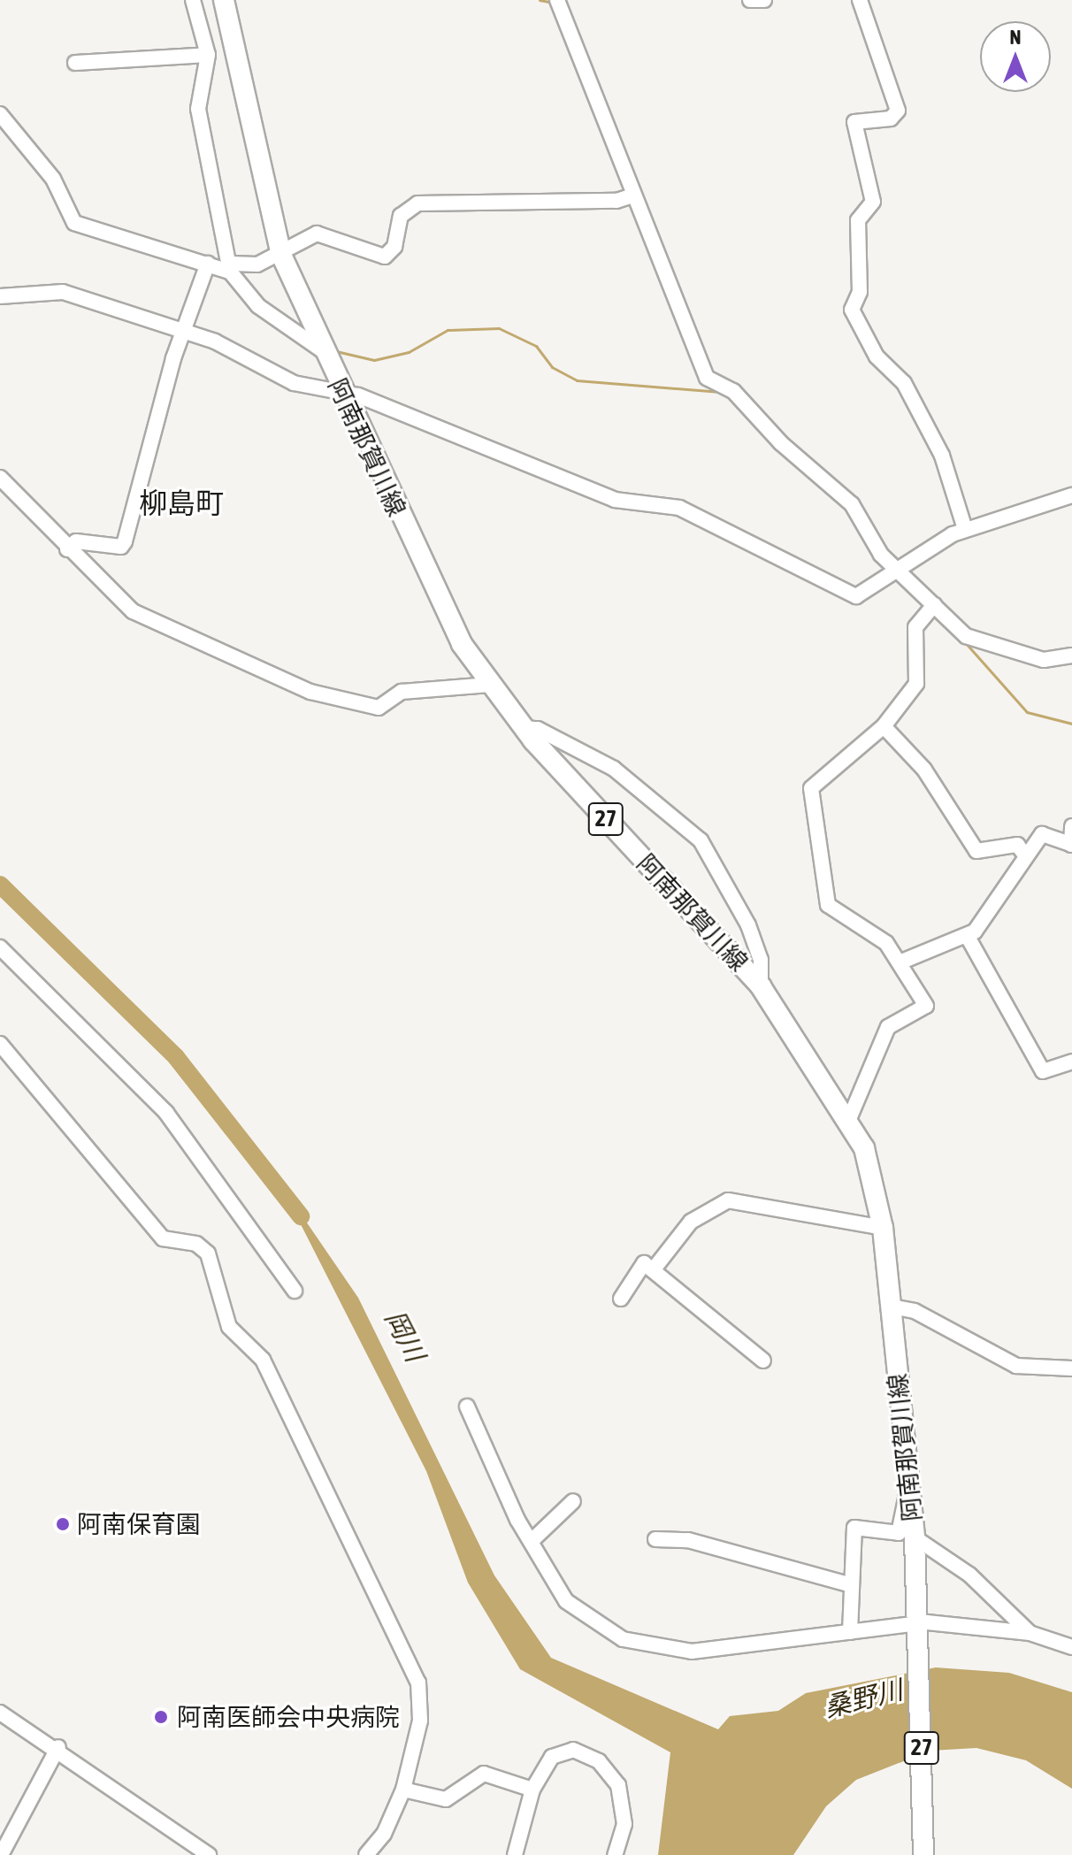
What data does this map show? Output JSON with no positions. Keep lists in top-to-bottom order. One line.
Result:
{"streets":{"main road":["阿南那賀川線","27"]},"districts":["柳島町"],"water":["岡川","桑野川"],"places":["阿南保育園","阿南医師会中央病院"],"north":"top"}
